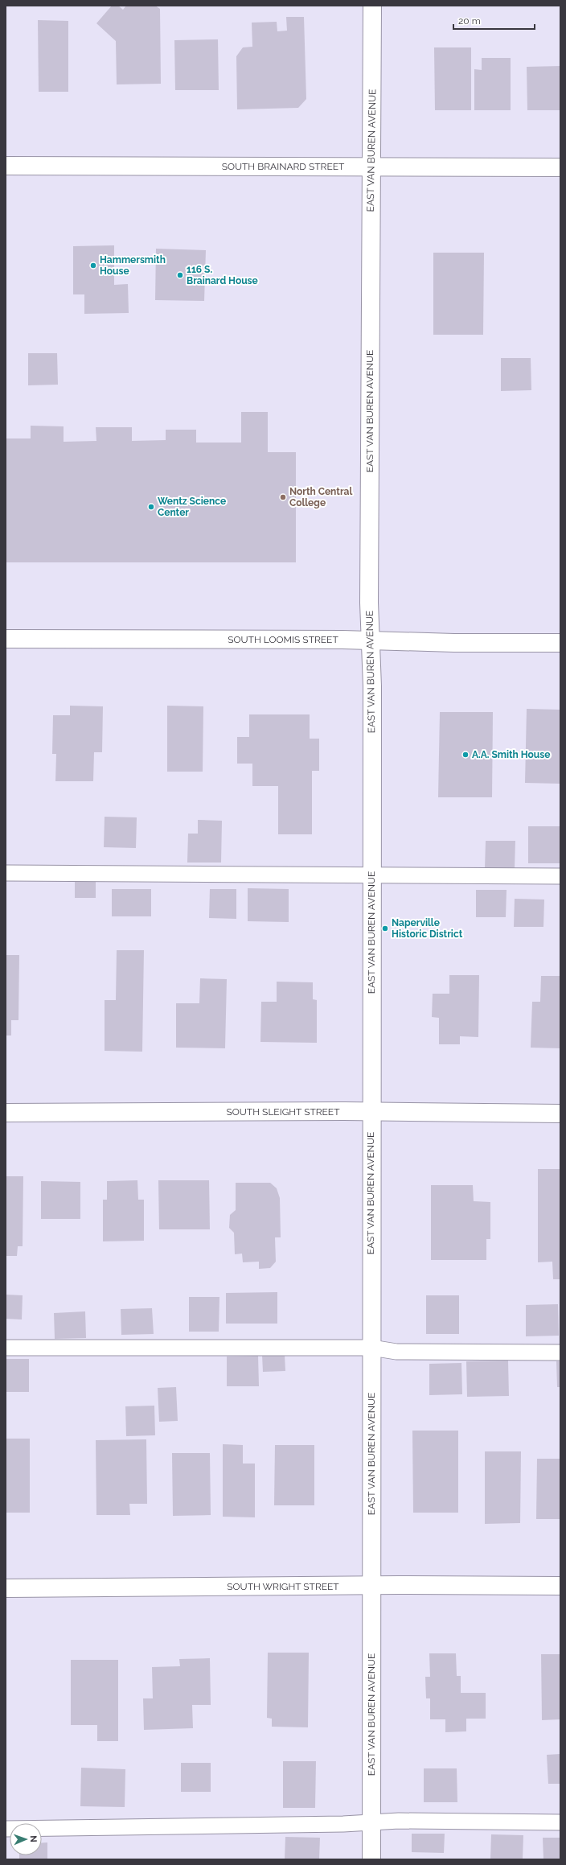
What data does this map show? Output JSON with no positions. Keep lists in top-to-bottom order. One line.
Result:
{"streets":{"street":["EAST VAN BUREN AVENUE","SOUTH BRAINARD STREET","SOUTH LOOMIS STREET","SOUTH SLEIGHT STREET","SOUTH WRIGHT STREET"]},"crossings":[["EAST VAN BUREN AVENUE","SOUTH BRAINARD STREET"],["EAST VAN BUREN AVENUE","SOUTH LOOMIS STREET"],["EAST VAN BUREN AVENUE","SOUTH SLEIGHT STREET"],["EAST VAN BUREN AVENUE","SOUTH WRIGHT STREET"]],"places":["Hammersmith House","116 S. Brainard House","North Central College","Wentz Science Center","A.A. Smith House","Naperville Historic District"],"scale_bar":"20 m","north":"right"}
